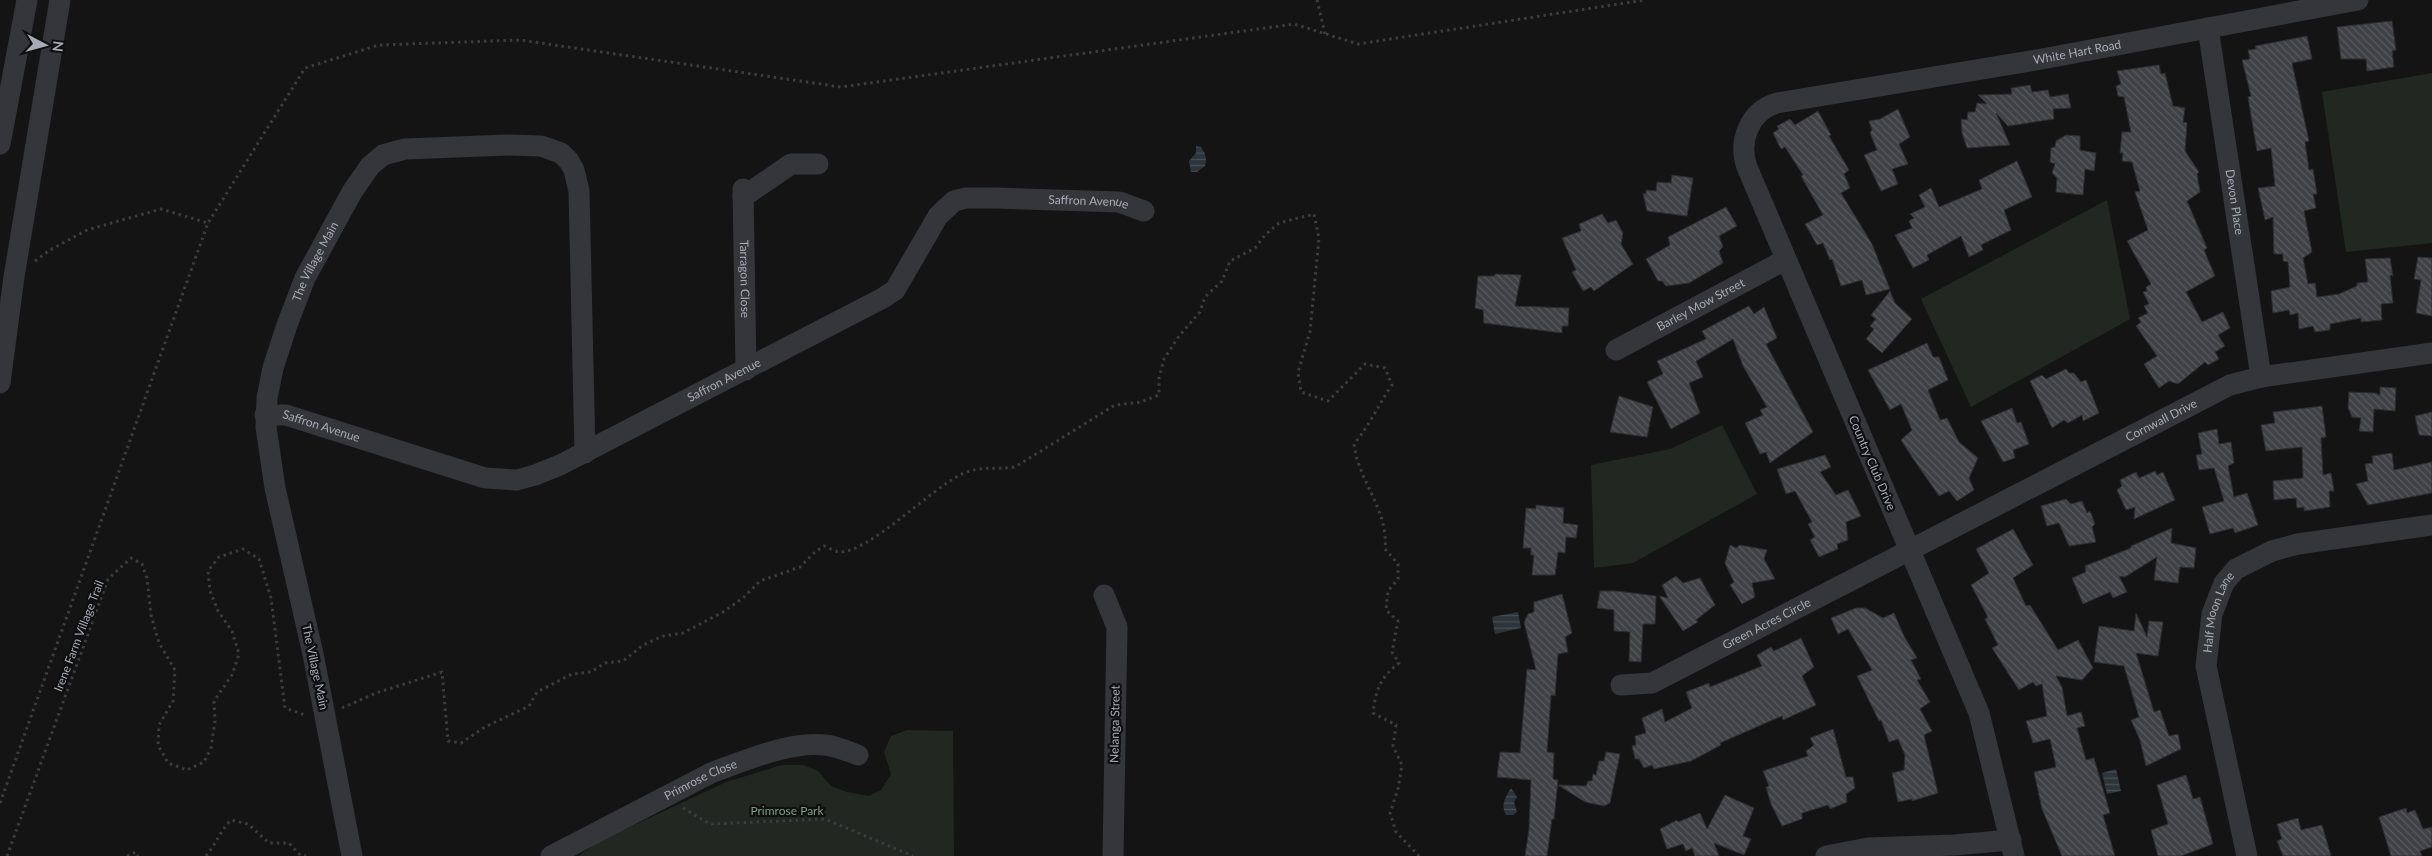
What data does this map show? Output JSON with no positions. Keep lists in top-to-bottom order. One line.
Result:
{"streets":{"street":["White Hart Road","Saffron Avenue","Devon Place","The Village Main","Tarragon Close","Barley Mow Street","Cornwall Drive","Country Club Drive","Half Moon Lane","Green Acres Circle","Nelanga Street","Primrose Close"],"path":["Irene Farm Village Trail"]},"crossings":[["White Hart Road","Devon Place"],["White Hart Road","Country Club Drive"],["Saffron Avenue","The Village Main"],["Saffron Avenue","Tarragon Close"],["Devon Place","Cornwall Drive"],["The Village Main","Irene Farm Village Trail"],["Barley Mow Street","Country Club Drive"],["Cornwall Drive","Country Club Drive"],["Cornwall Drive","Green Acres Circle"],["Country Club Drive","Green Acres Circle"]],"parks":["Primrose Park"],"north":"right"}
